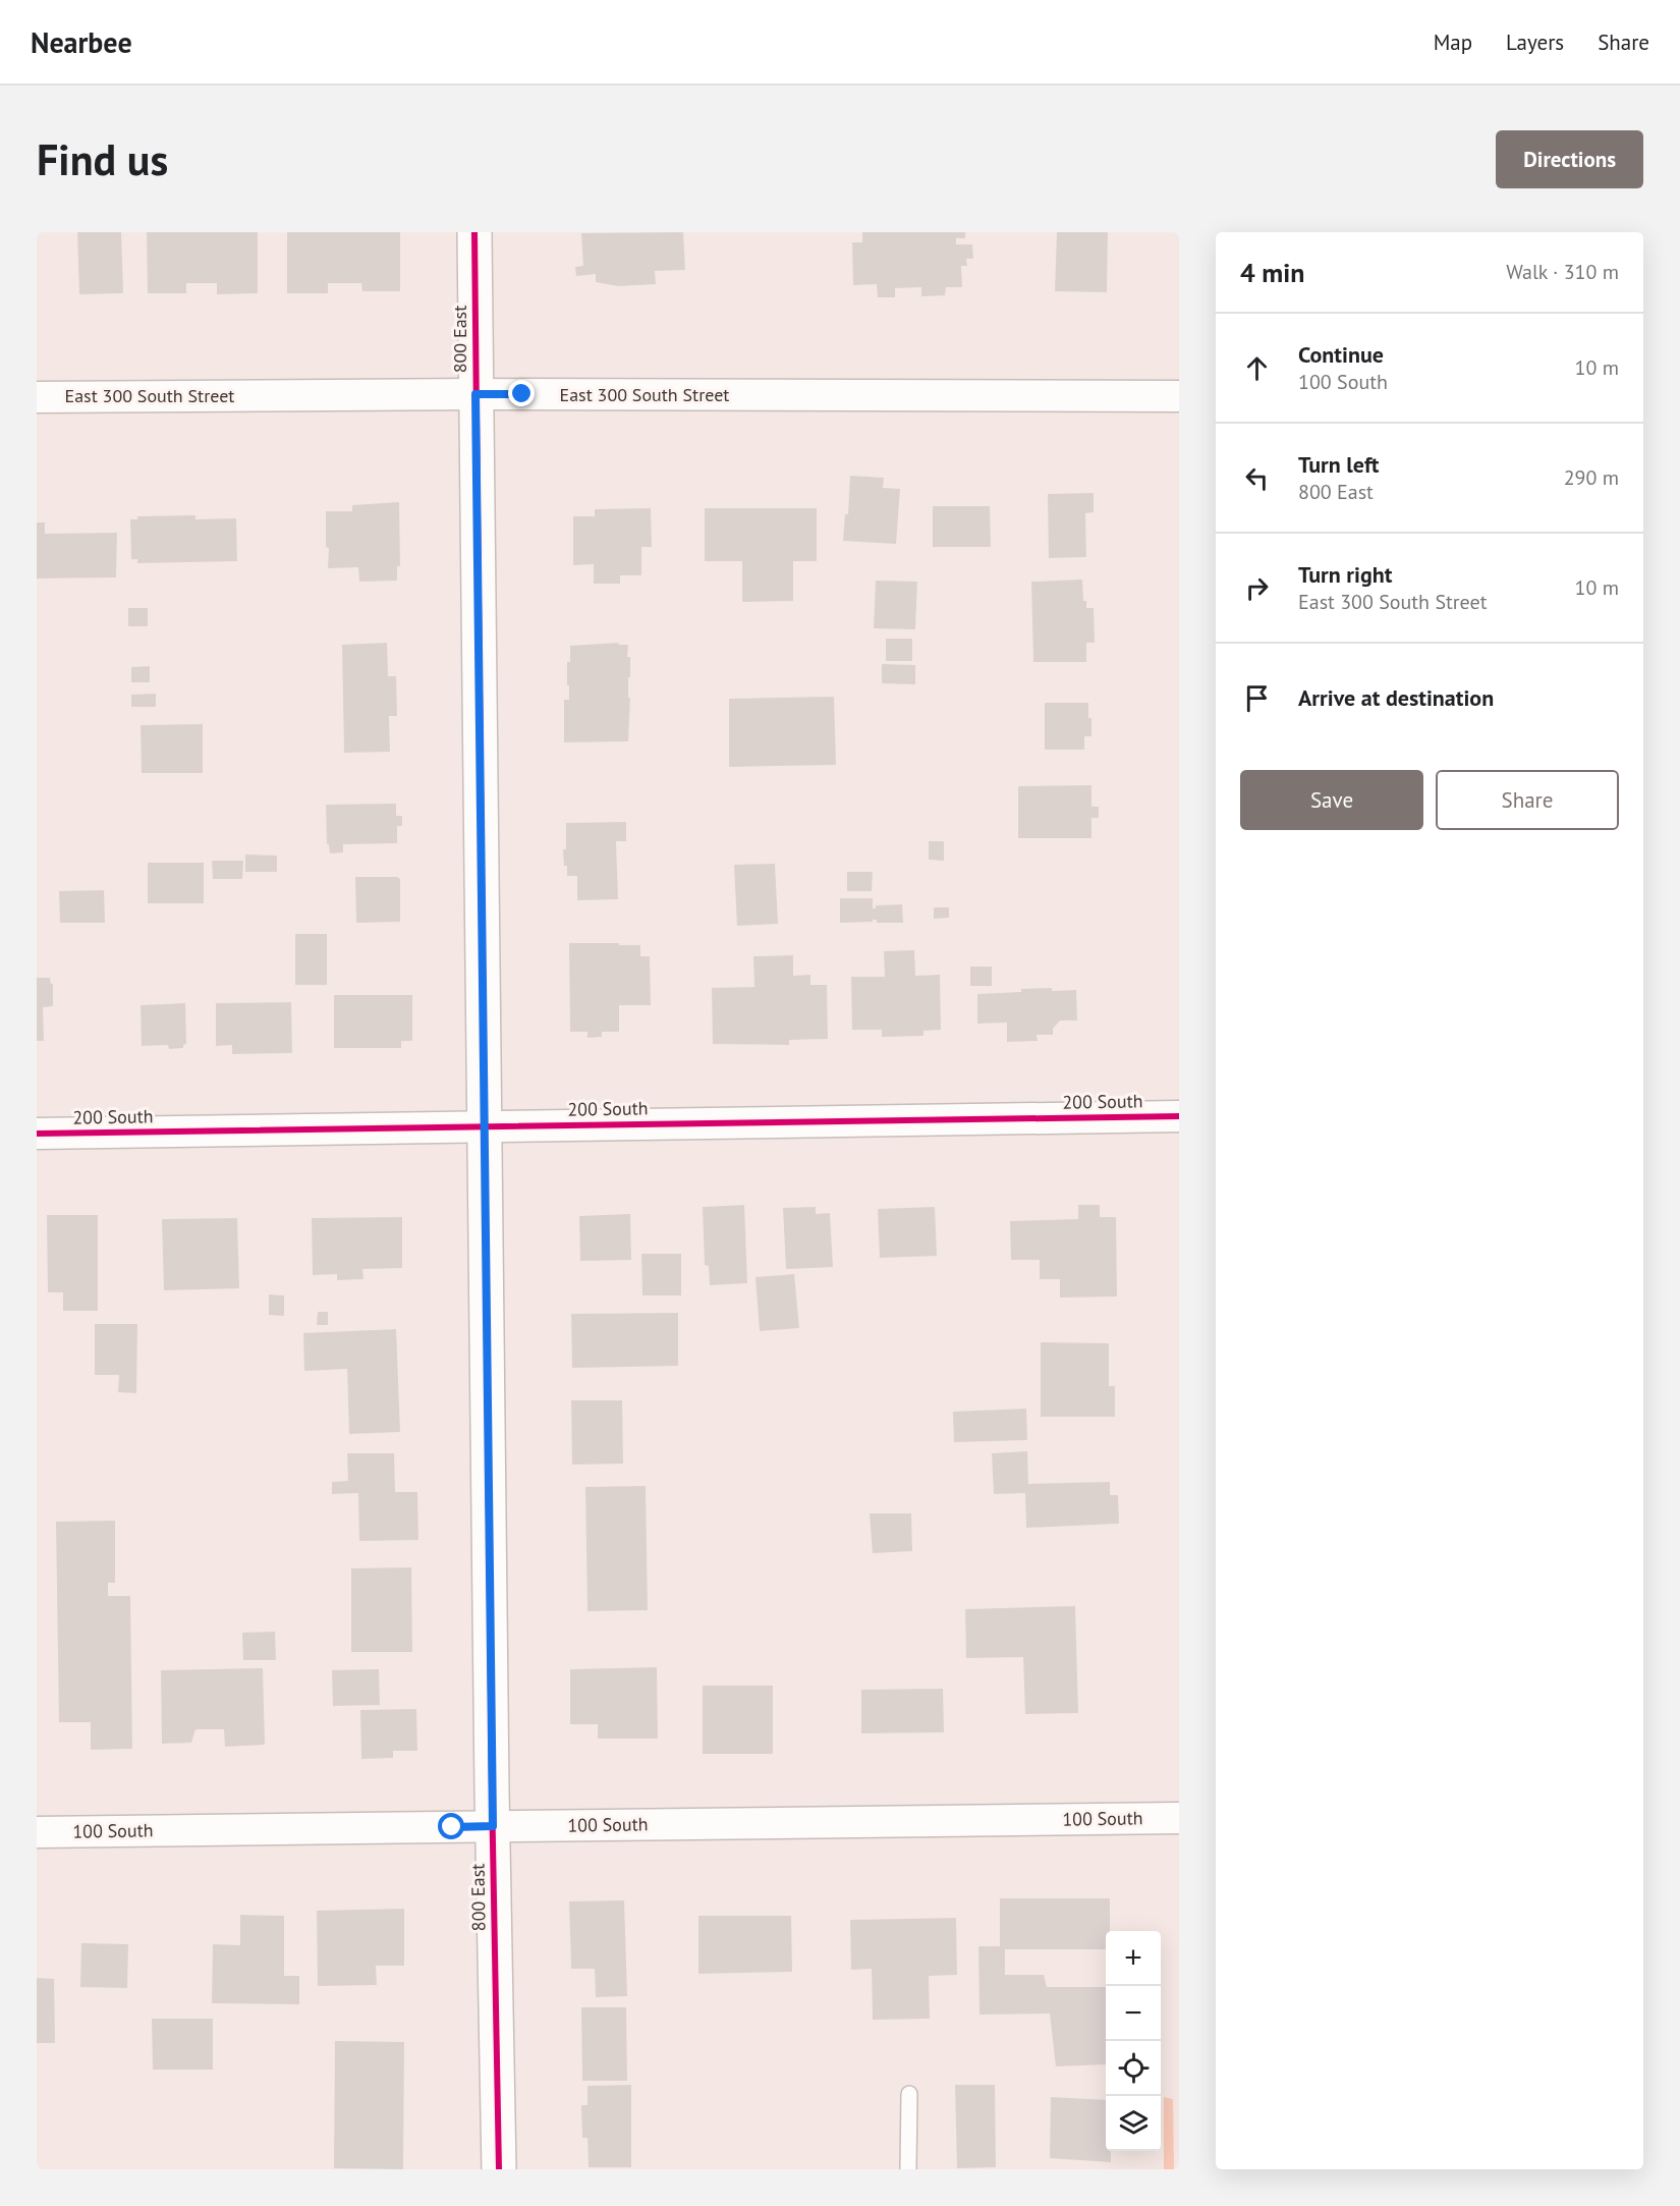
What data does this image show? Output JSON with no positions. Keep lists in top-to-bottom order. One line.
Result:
{"streets":{"street":["800 East","East 300 South Street","200 South","100 South"]},"crossings":[["800 East","East 300 South Street"],["800 East","200 South"],["800 East","100 South"]],"page":{"header":"Nearbee","nav":["Map","Layers","Share"],"buttons":["Directions",["Save","Share"]],"title":"Find us","heading":["4 min","Walk · 310 m"],"list":[["Continue","100 South","10 m"],["Turn left","800 East","290 m"],["Turn right","East 300 South Street","10 m"],"Arrive at destination"],"map_buttons":["+","−"]}}
